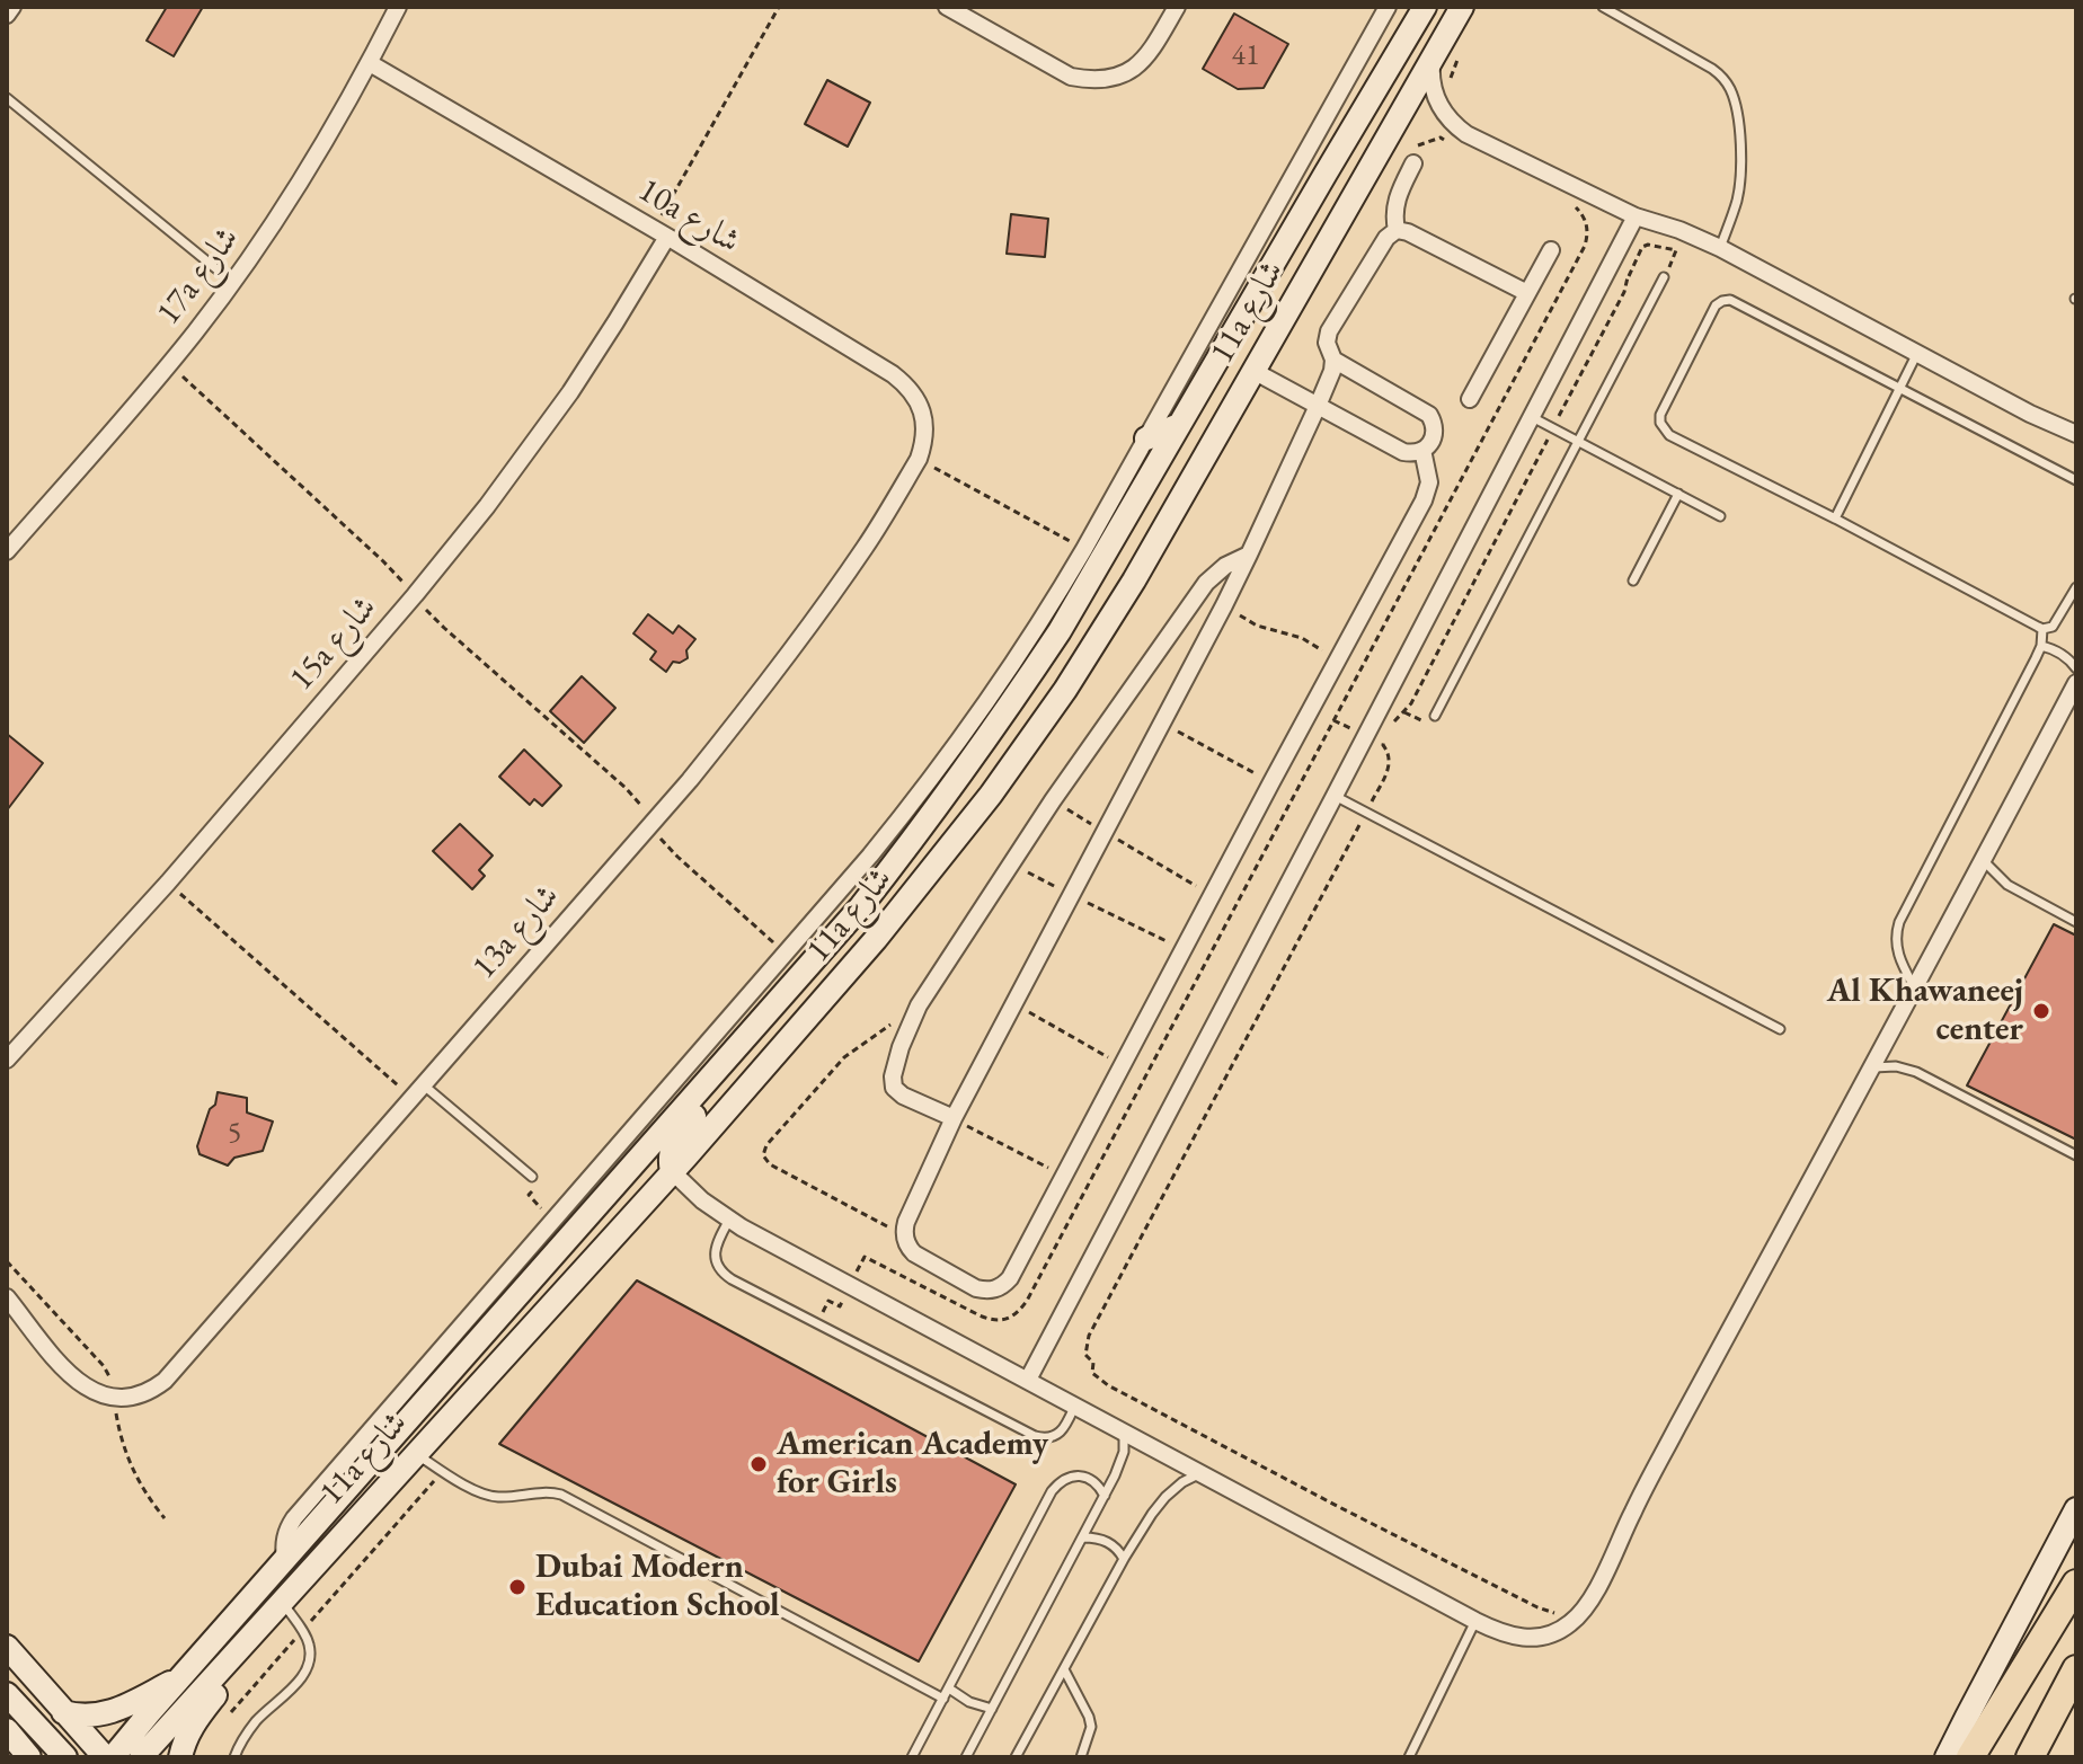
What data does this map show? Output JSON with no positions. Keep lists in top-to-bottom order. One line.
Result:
{"streets":{"street":["10a شارع","17a شارع","11a شارع","15a شارع","13a شارع"]},"crossings":[["10a شارع","17a شارع"],["10a شارع","15a شارع"],["10a شارع","13a شارع"]],"places":["Al Khawaneej center","American Academy for Girls","Dubai Modern Education School"],"house_numbers":["41","5"]}
